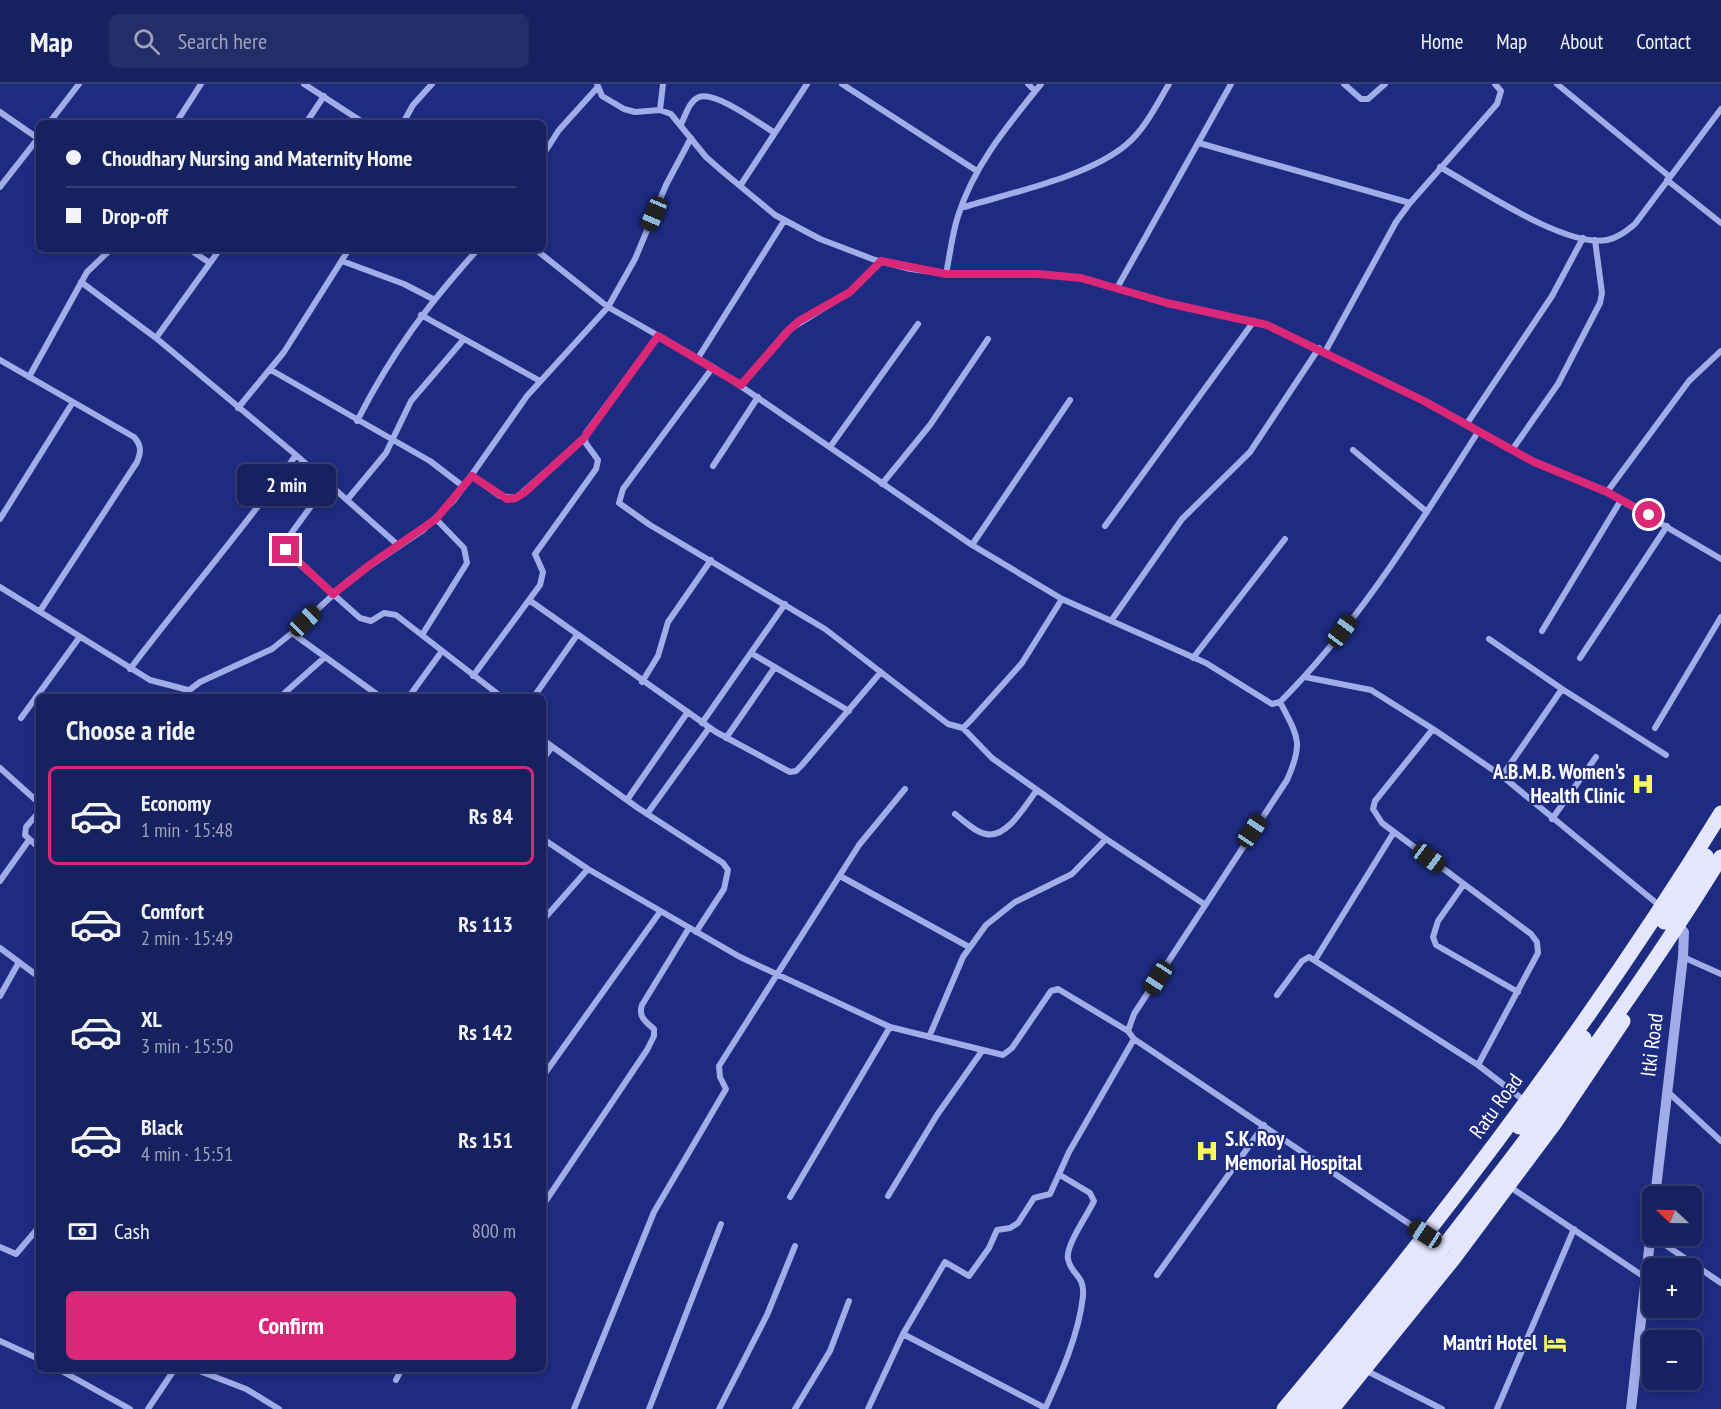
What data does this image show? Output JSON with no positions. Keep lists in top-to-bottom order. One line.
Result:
{"streets":{"main road":["Ratu Road"],"street":["Itki Road"]},"places":{"hospital":["A.B.M.B. Women's Health Clinic","S.K. Roy Memorial Hospital"],"hotel":["Mantri Hotel"]},"north":"left","page":{"header":"Map","search":"Search here","nav":["Home","Map","About","Contact"],"banner":["Choudhary Nursing and Maternity Home","Drop-off"],"bubble":"2 min","heading":"Choose a ride","list":[{"name":"Economy","note":"1 min · 15:48","value":"Rs 84"},{"name":"Comfort","note":"2 min · 15:49","value":"Rs 113"},{"name":"XL","note":"3 min · 15:50","value":"Rs 142"},{"name":"Black","note":"4 min · 15:51","value":"Rs 151"}],"map_buttons":["+","−"],"pay":["Cash","800 m"],"buttons":"Confirm"}}
